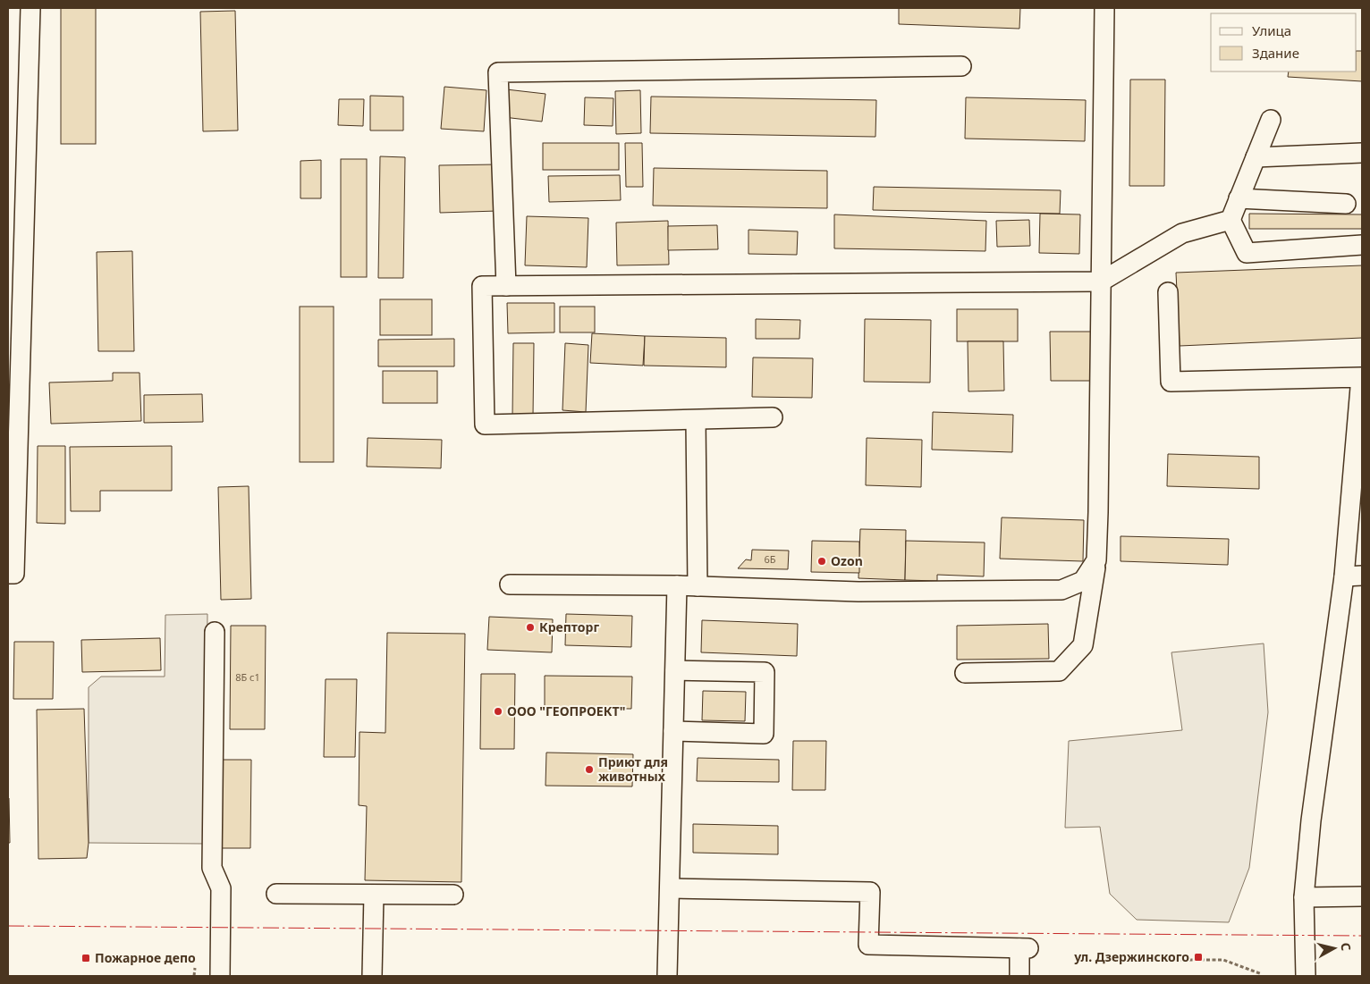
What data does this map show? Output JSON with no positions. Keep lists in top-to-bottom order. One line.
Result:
{"places":{"other":["Ozon","Крепторг","ООО \"ГЕОПРОЕКТ\"","Приют для животных"],"transit":["ул. Дзержинского","Пожарное депо"]},"house_numbers":["6Б","8Б с1"],"legend":["Улица","Здание"],"north":"right"}
